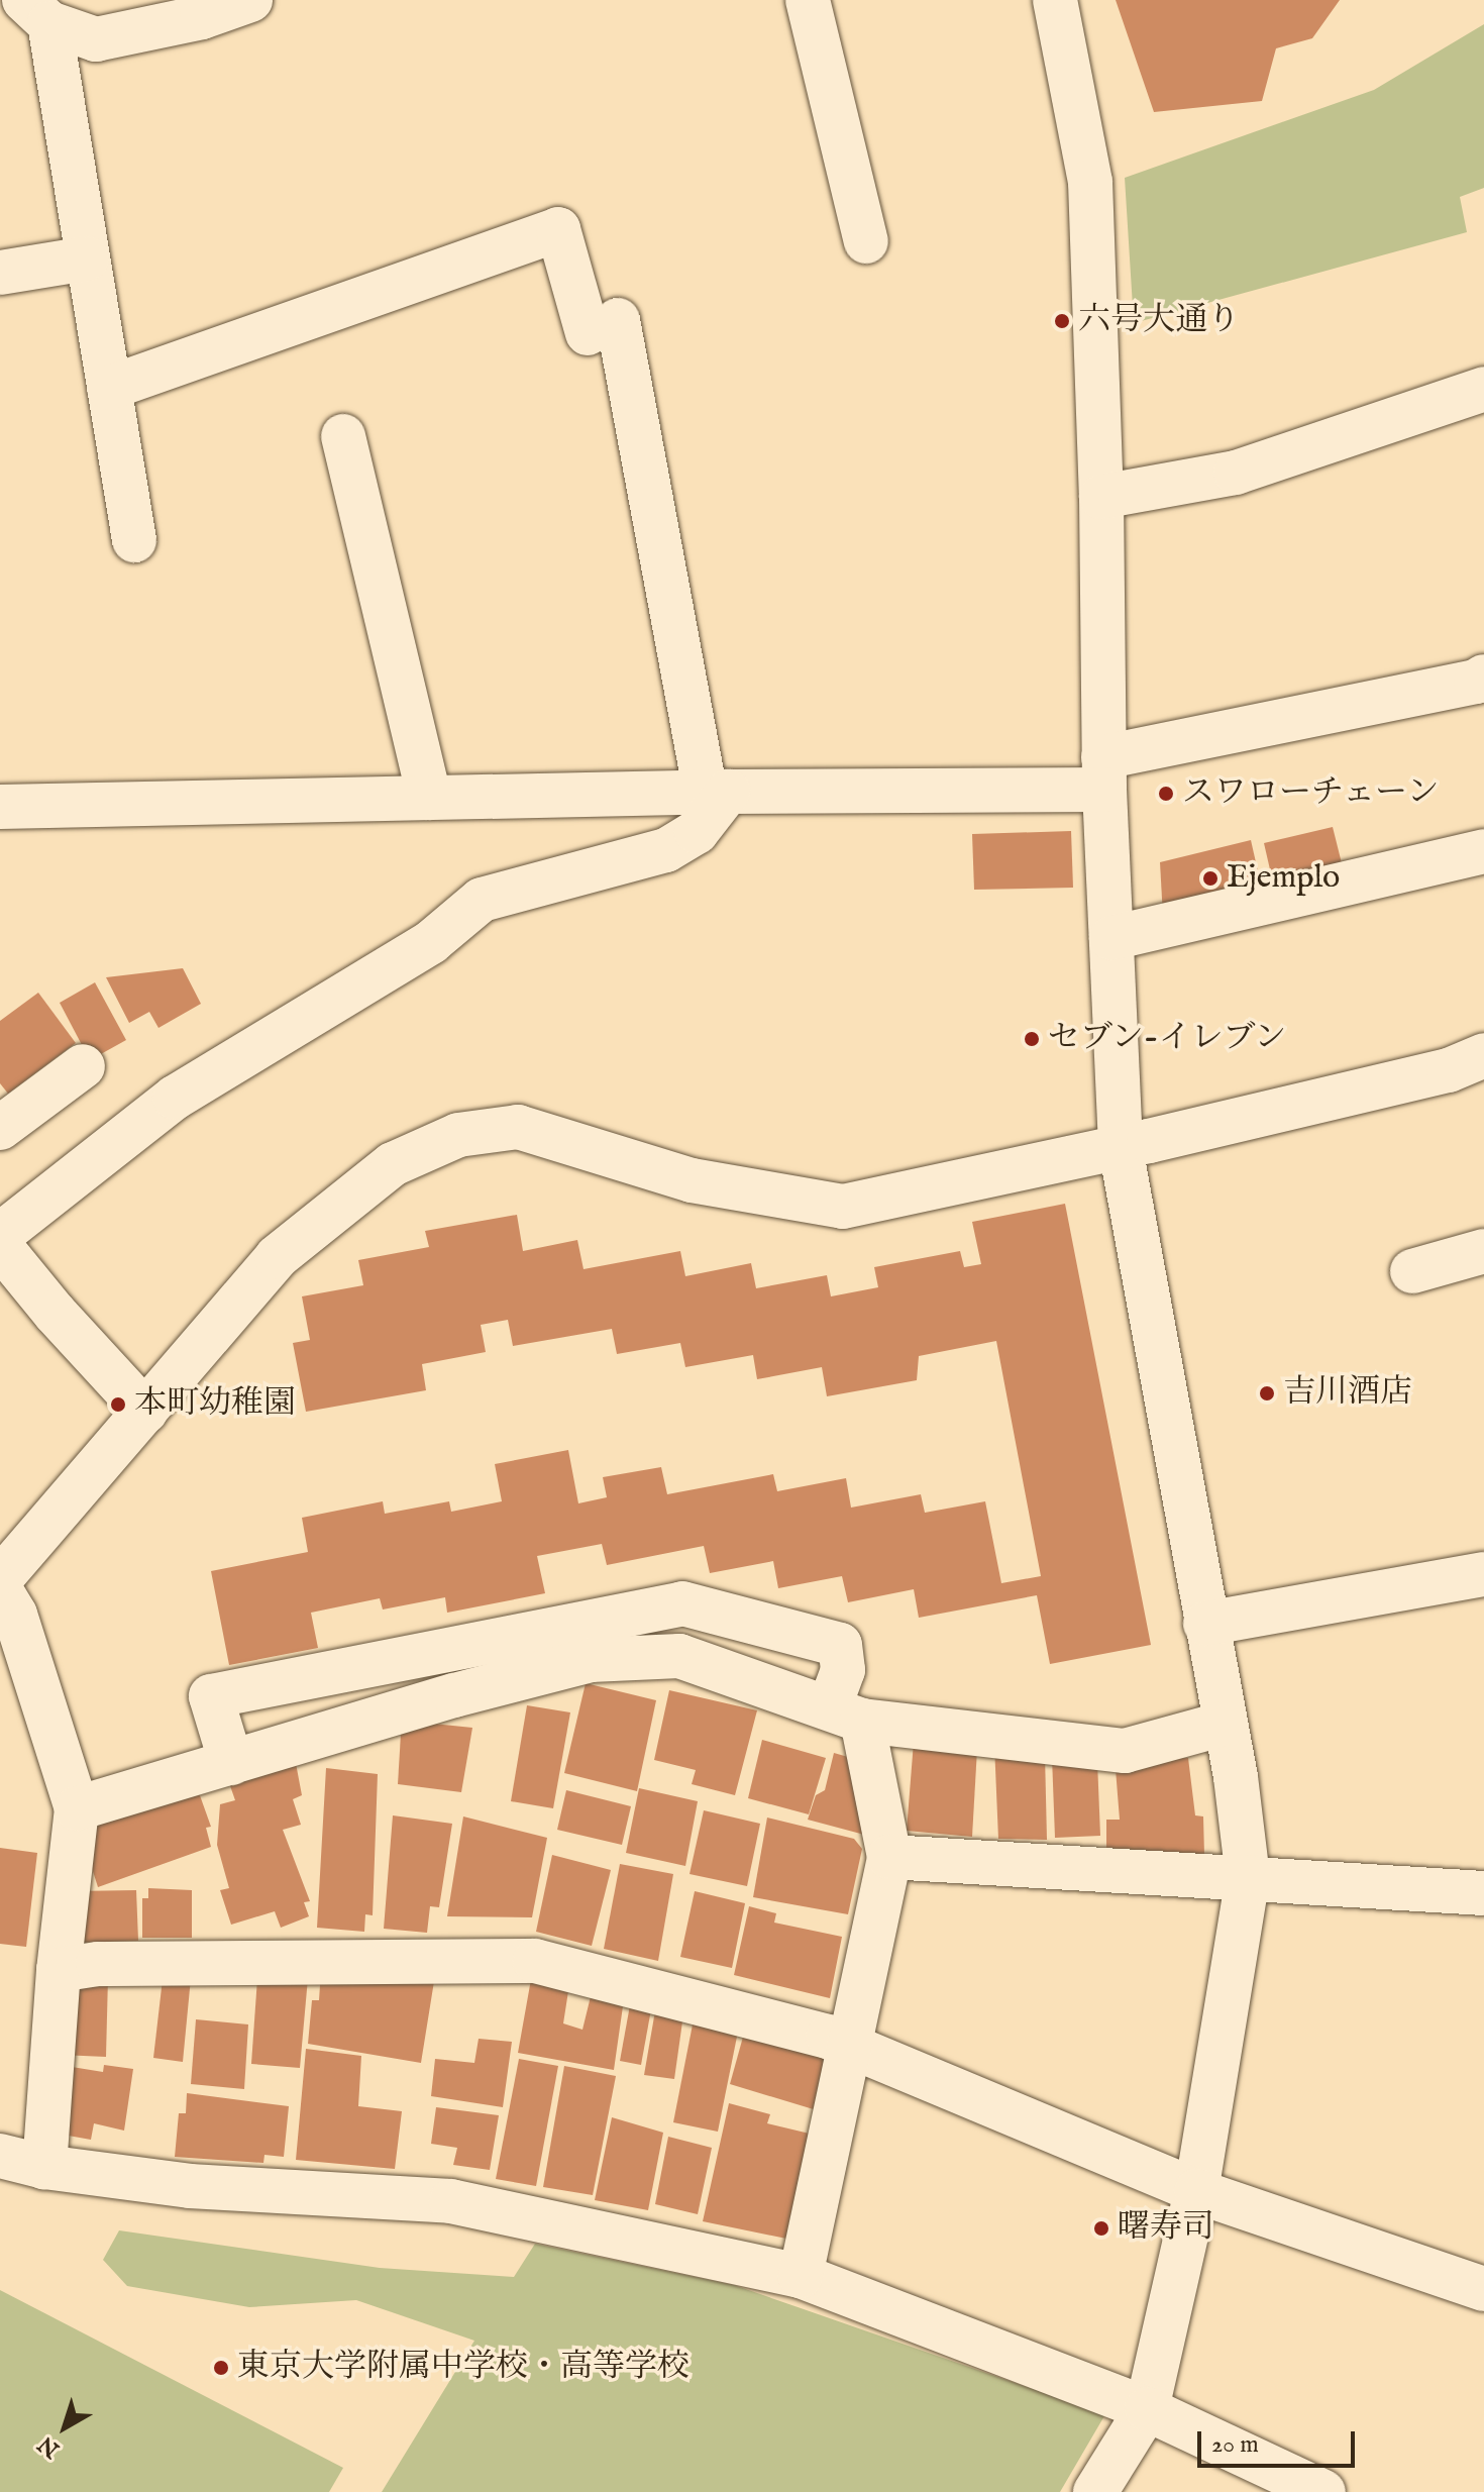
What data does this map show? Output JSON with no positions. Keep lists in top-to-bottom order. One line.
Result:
{"places":["六号大通り","スワローチェーン","Ejemplo","セブン-イレブン","吉川酒店","本町幼稚園","曙寿司","東京大学附属中学校・高等学校"],"scale_bar":"20 m","north":"bottom left"}
